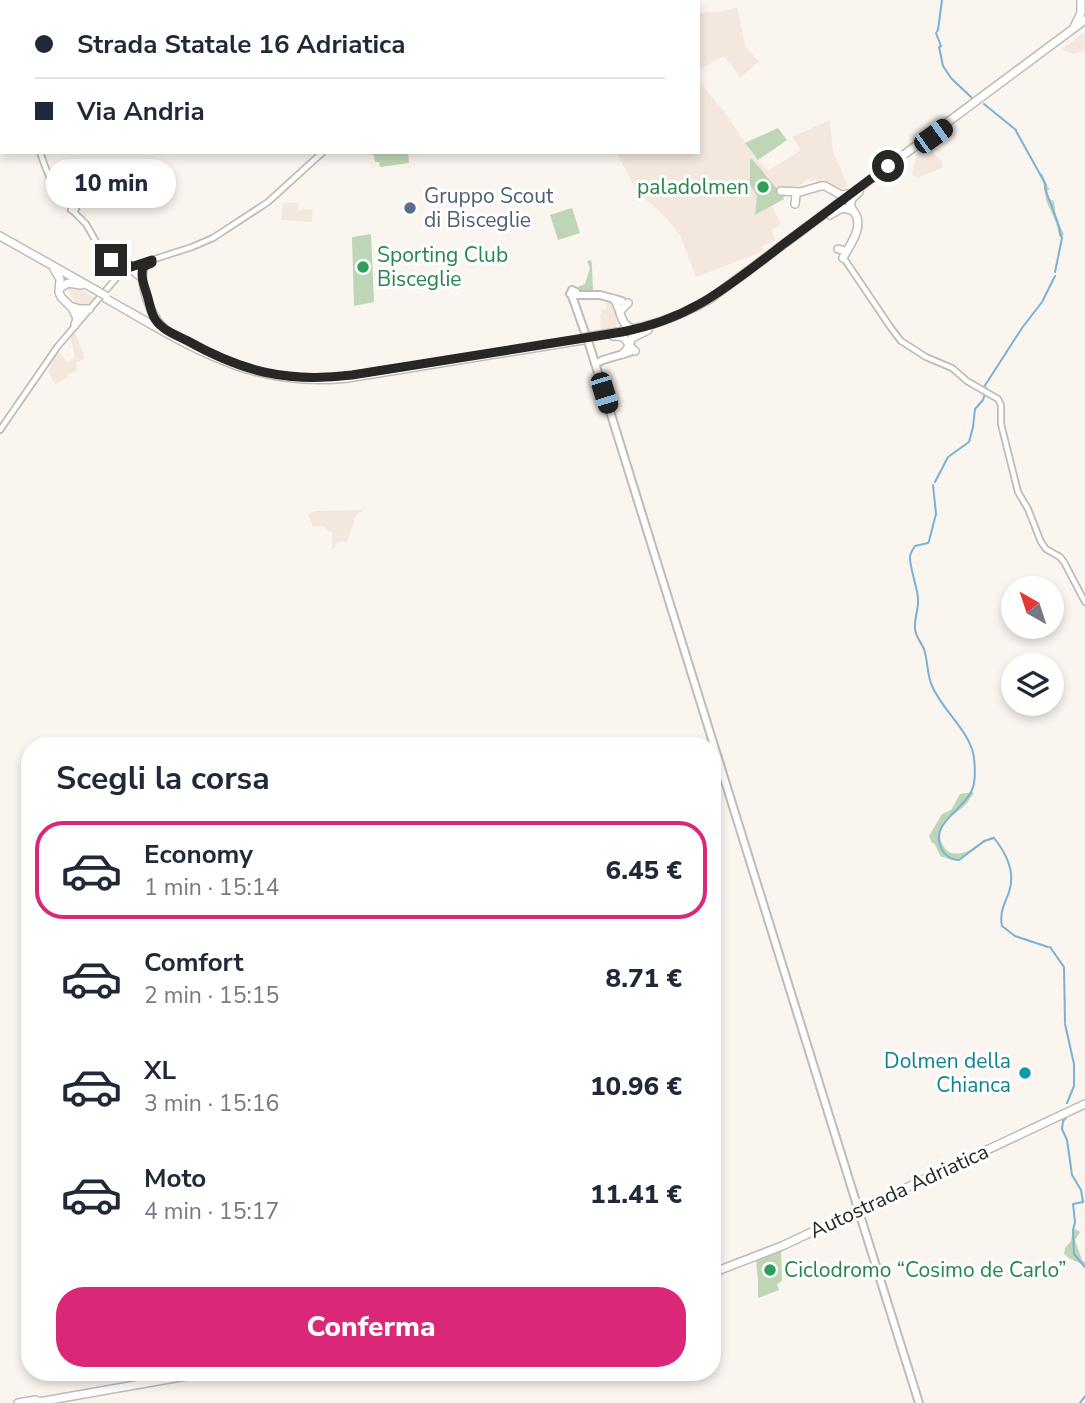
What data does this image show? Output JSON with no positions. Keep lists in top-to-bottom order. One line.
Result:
{"streets":{"highway":["Autostrada Adriatica"]},"places":["paladolmen","Gruppo Scout di Bisceglie","Sporting Club Bisceglie","Dolmen della Chianca","Ciclodromo “Cosimo de Carlo”"],"north":"top left","page":{"banner":["Strada Statale 16 Adriatica","Via Andria"],"bubble":"10 min","heading":"Scegli la corsa","list":[{"name":"Economy","note":"1 min · 15:14","value":"6.45 €"},{"name":"Comfort","note":"2 min · 15:15","value":"8.71 €"},{"name":"XL","note":"3 min · 15:16","value":"10.96 €"},{"name":"Moto","note":"4 min · 15:17","value":"11.41 €"}],"buttons":"Conferma"}}
